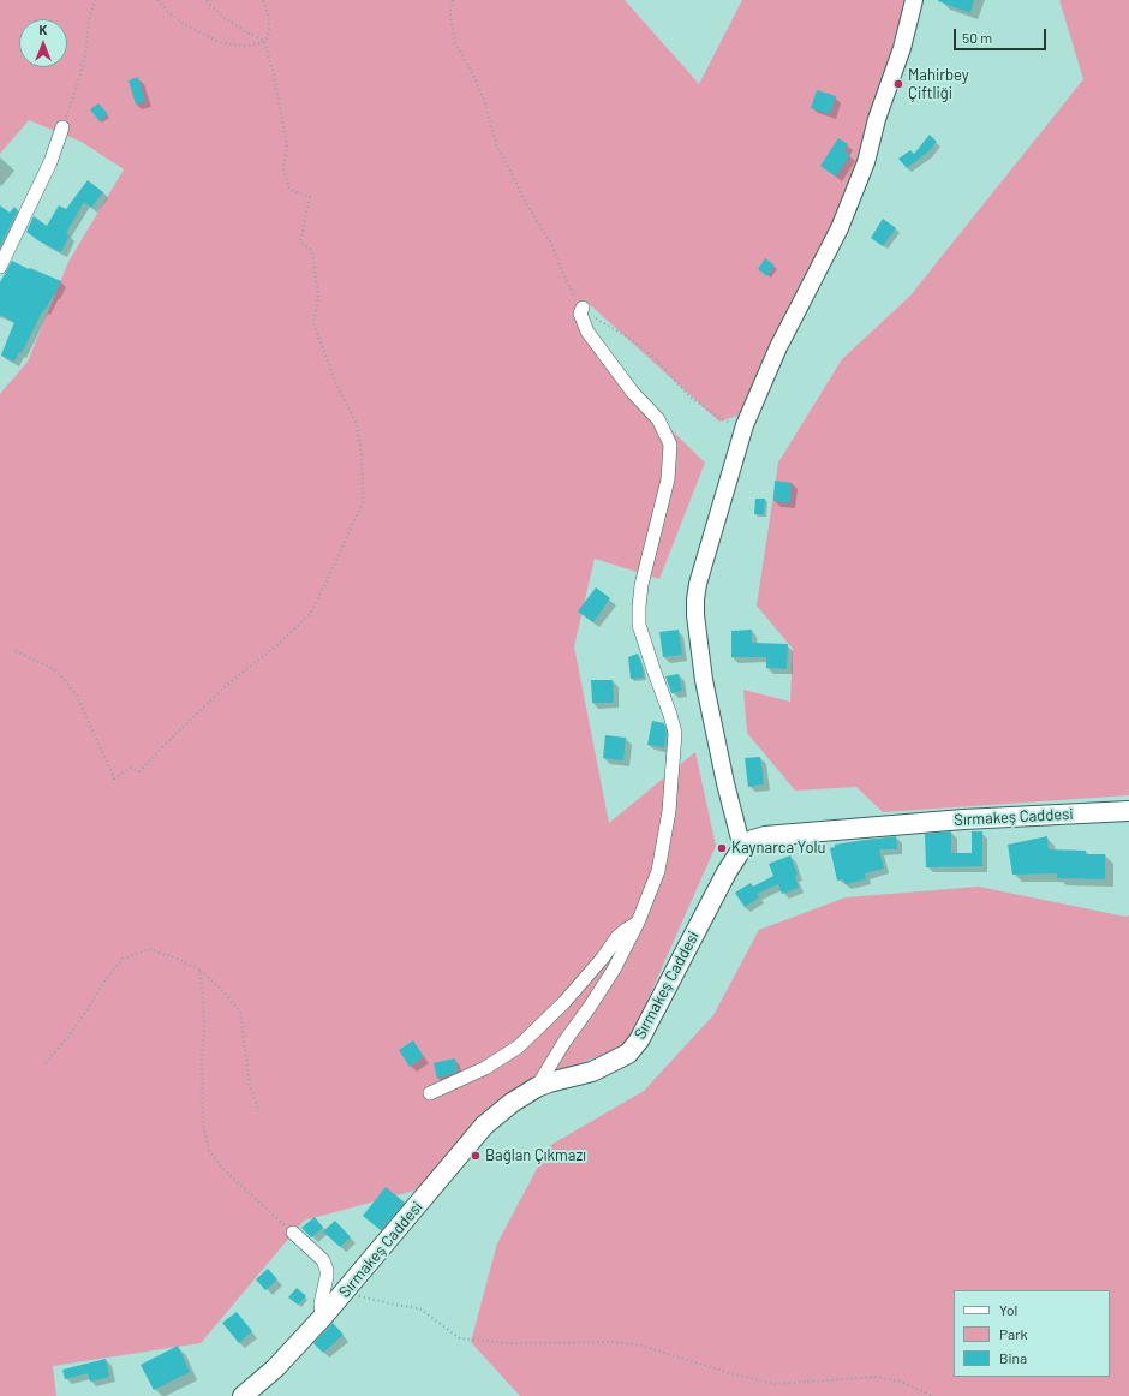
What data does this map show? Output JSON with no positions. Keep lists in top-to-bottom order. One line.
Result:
{"streets":{"main road":["Sırmakeş Caddesi"]},"places":["Mahirbey Çiftliği","Kaynarca Yolu","Bağlan Çıkmazı"],"legend":["Yol","Park","Bina"],"scale_bar":"50 m","north":"top"}
